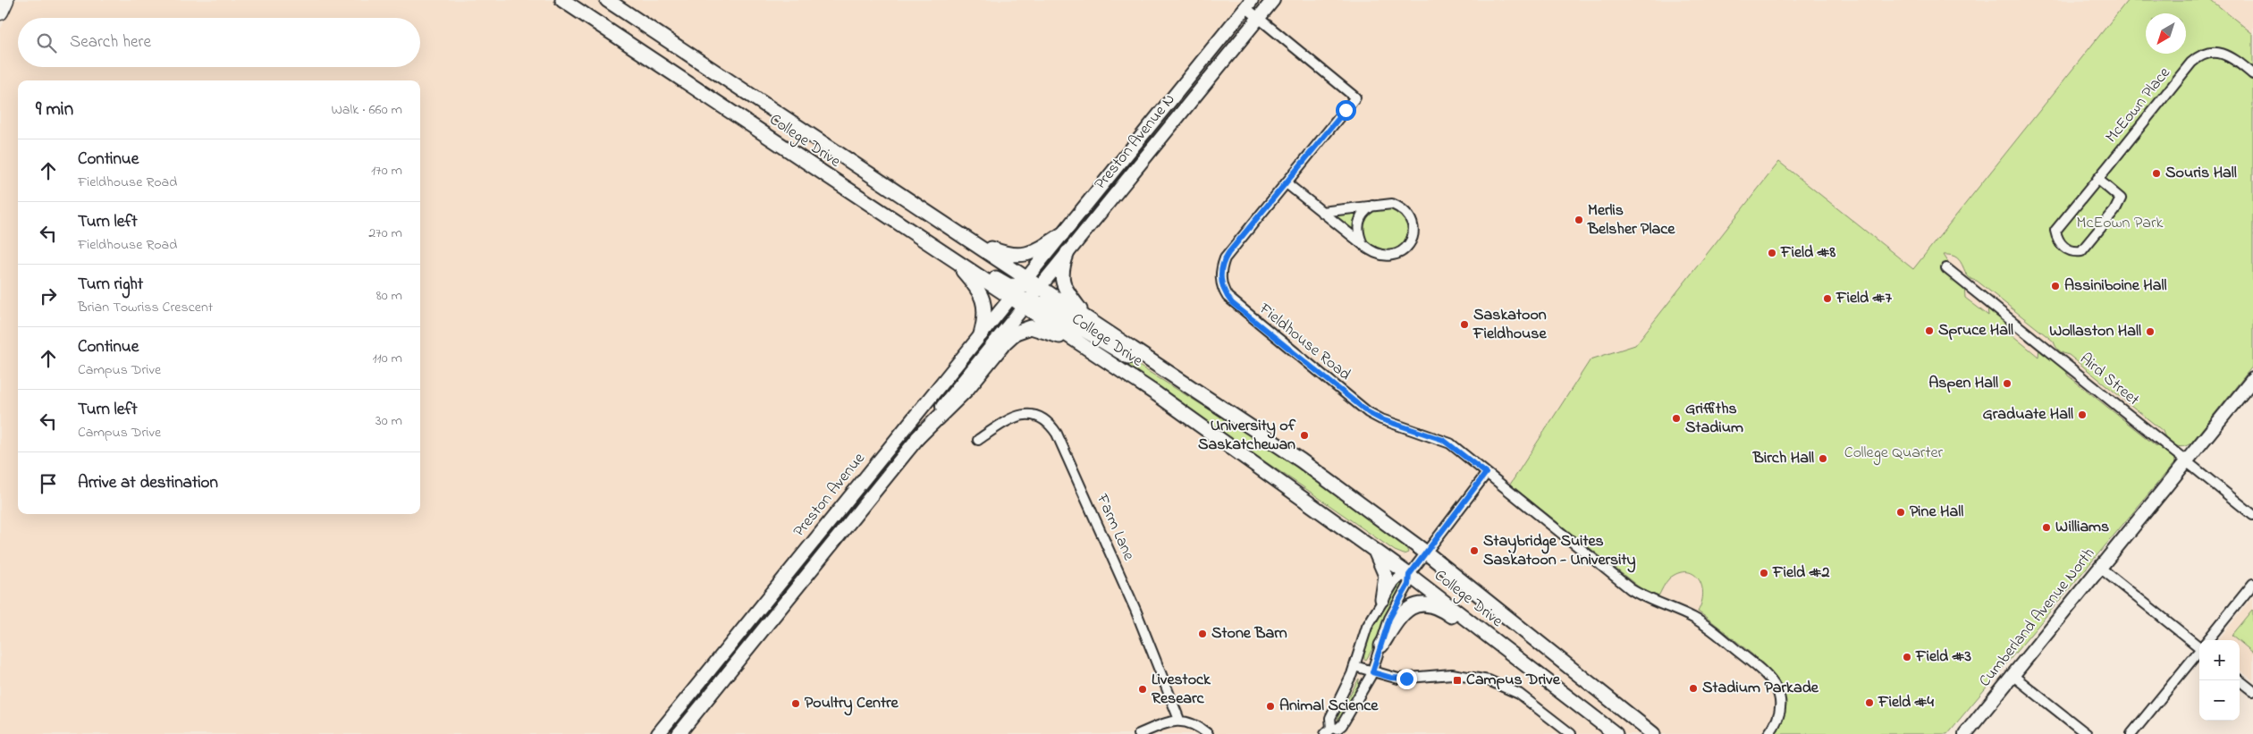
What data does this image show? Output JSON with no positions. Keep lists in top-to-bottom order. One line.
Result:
{"streets":{"main road":["College Drive","Preston Avenue N","Preston Avenue","Cumberland Avenue North"],"street":["McEown Place","Fieldhouse Road","Aird Street","Farm Lane"]},"crossings":[["College Drive","Preston Avenue N"],["College Drive","Preston Avenue"],["Preston Avenue N","Fieldhouse Road"],["Preston Avenue N","Preston Avenue"],["Aird Street","Cumberland Avenue North"]],"parks":["McEown Park","College Quarter"],"places":{"other":["Souris Hall","Merlis Belsher Place","Field #8","Assiniboine Hall","Field #7","Saskatoon Fieldhouse","Spruce Hall","Wollaston Hall","Aspen Hall","Graduate Hall","Griffiths Stadium","University of Saskatchewan","Birch Hall","Pine Hall","Williams","Staybridge Suites Saskatoon - University","Field #2","Stone Barn","Field #3","Stadium Parkade","Livestock Researc","Field #4","Poultry Centre","Animal Science"],"transit":["Campus Drive"]},"north":"bottom left","page":{"search":"Search here","heading":["9 min","Walk · 660 m"],"list":[["Continue","Fieldhouse Road","170 m"],["Turn left","Fieldhouse Road","270 m"],["Turn right","Brian Towriss Crescent","80 m"],["Continue","Campus Drive","110 m"],["Turn left","Campus Drive","30 m"],"Arrive at destination"],"map_buttons":["+","−"]}}
